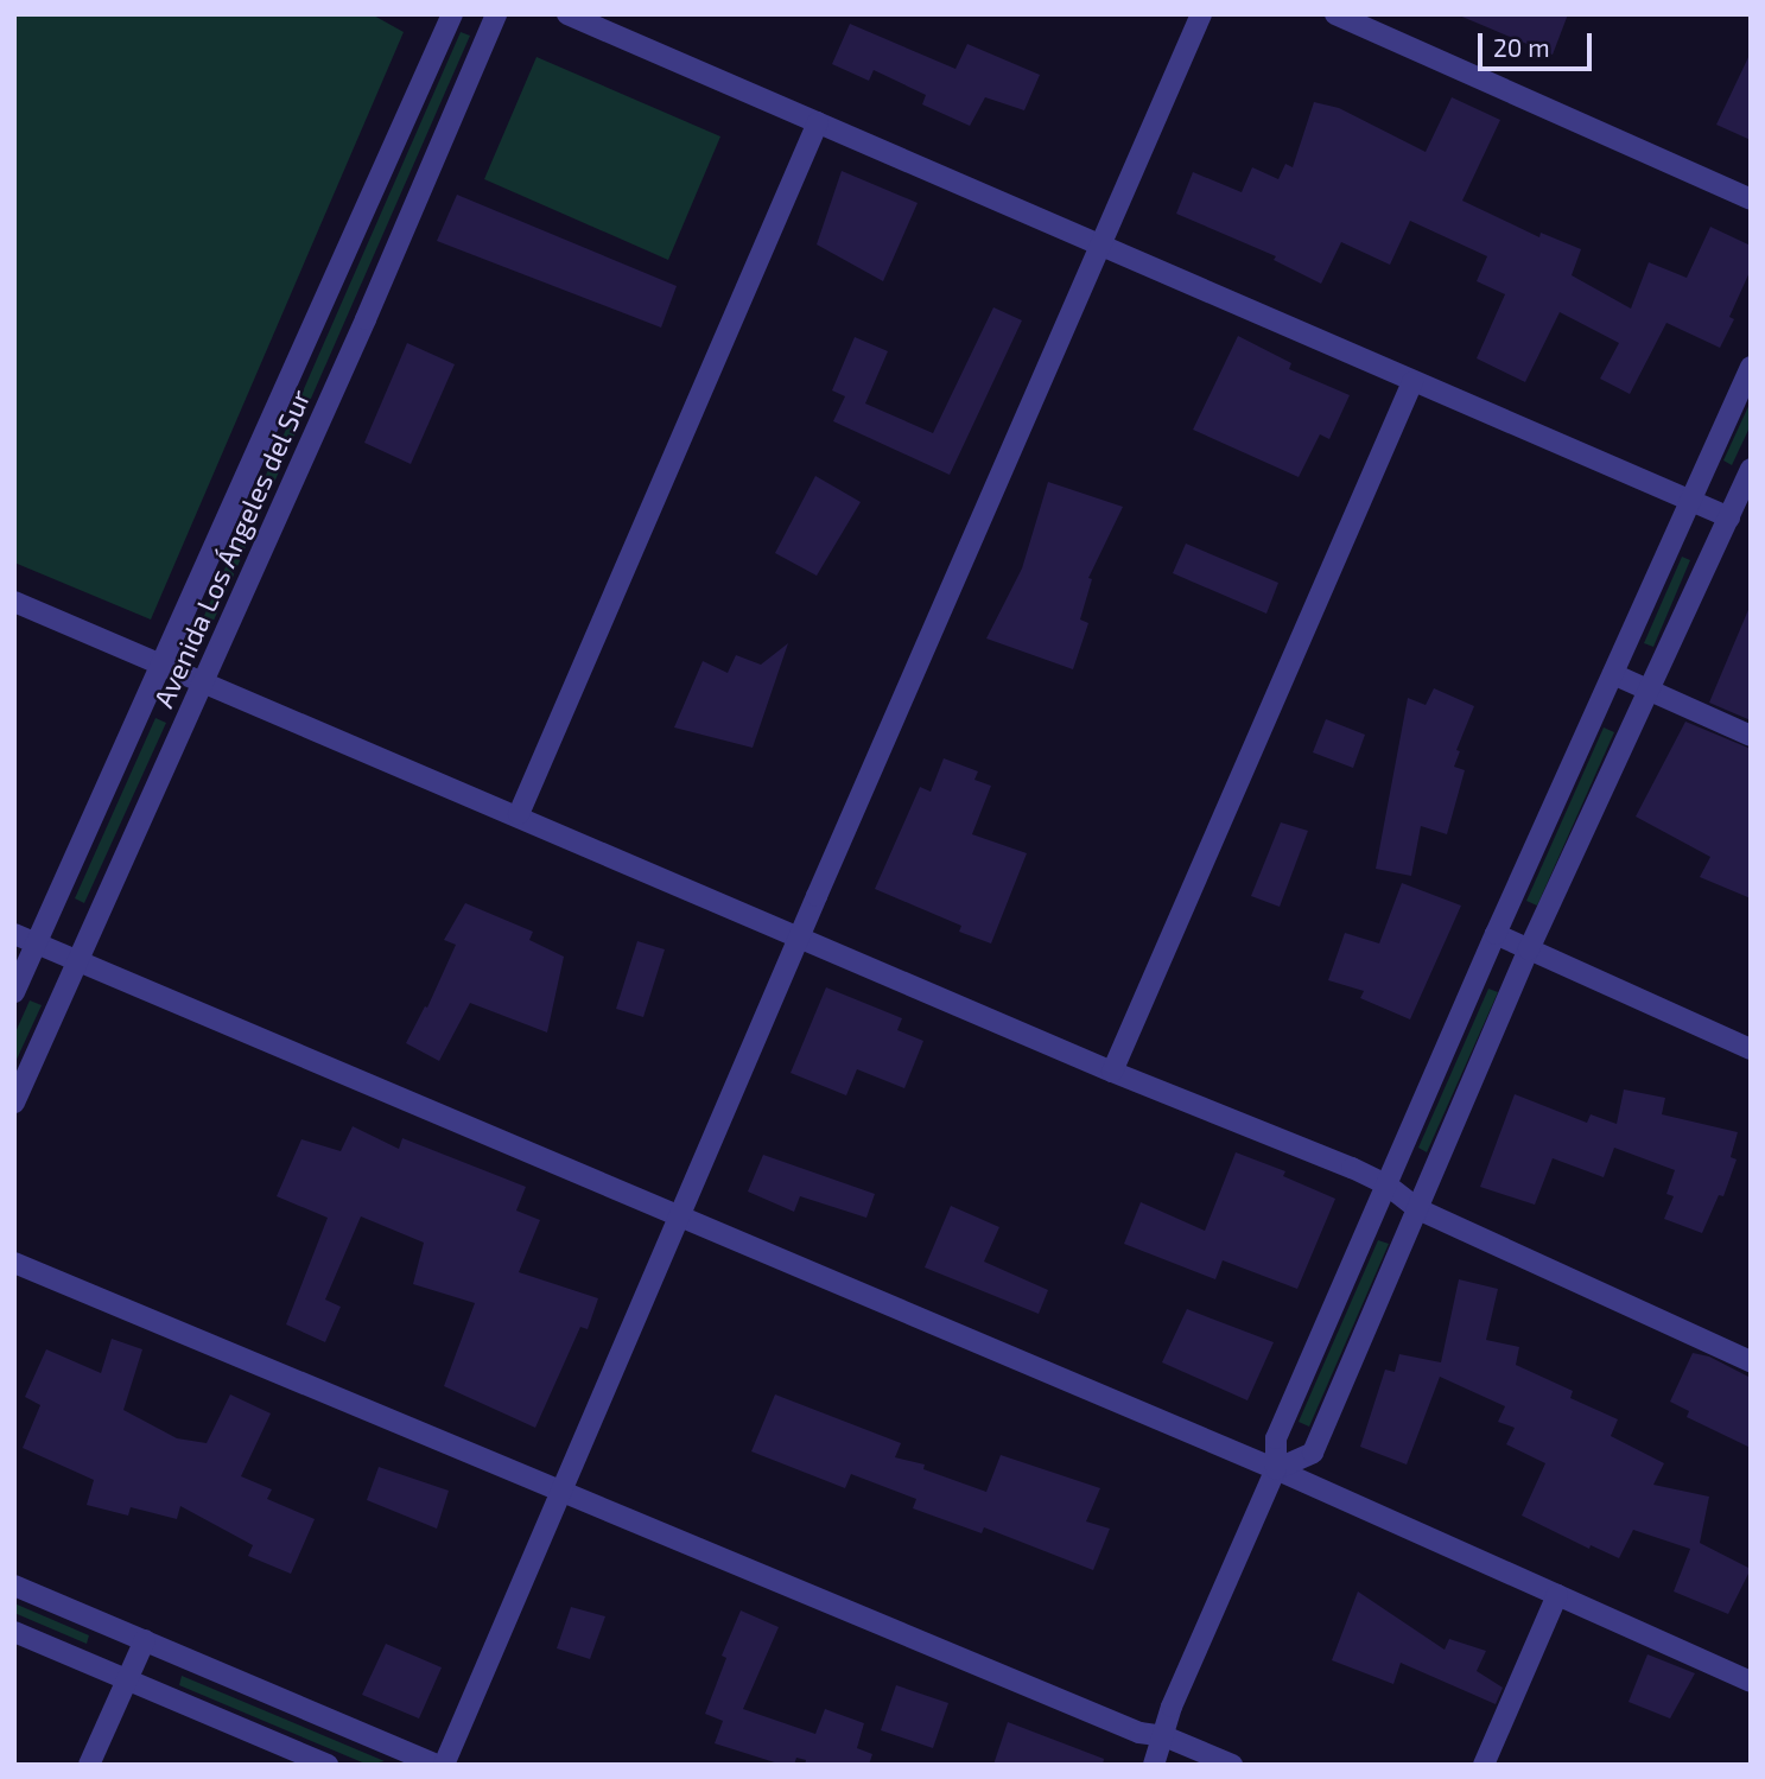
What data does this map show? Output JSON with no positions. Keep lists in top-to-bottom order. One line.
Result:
{"streets":{"street":["Avenida Los Ángeles del Sur"]},"scale_bar":"20 m"}
